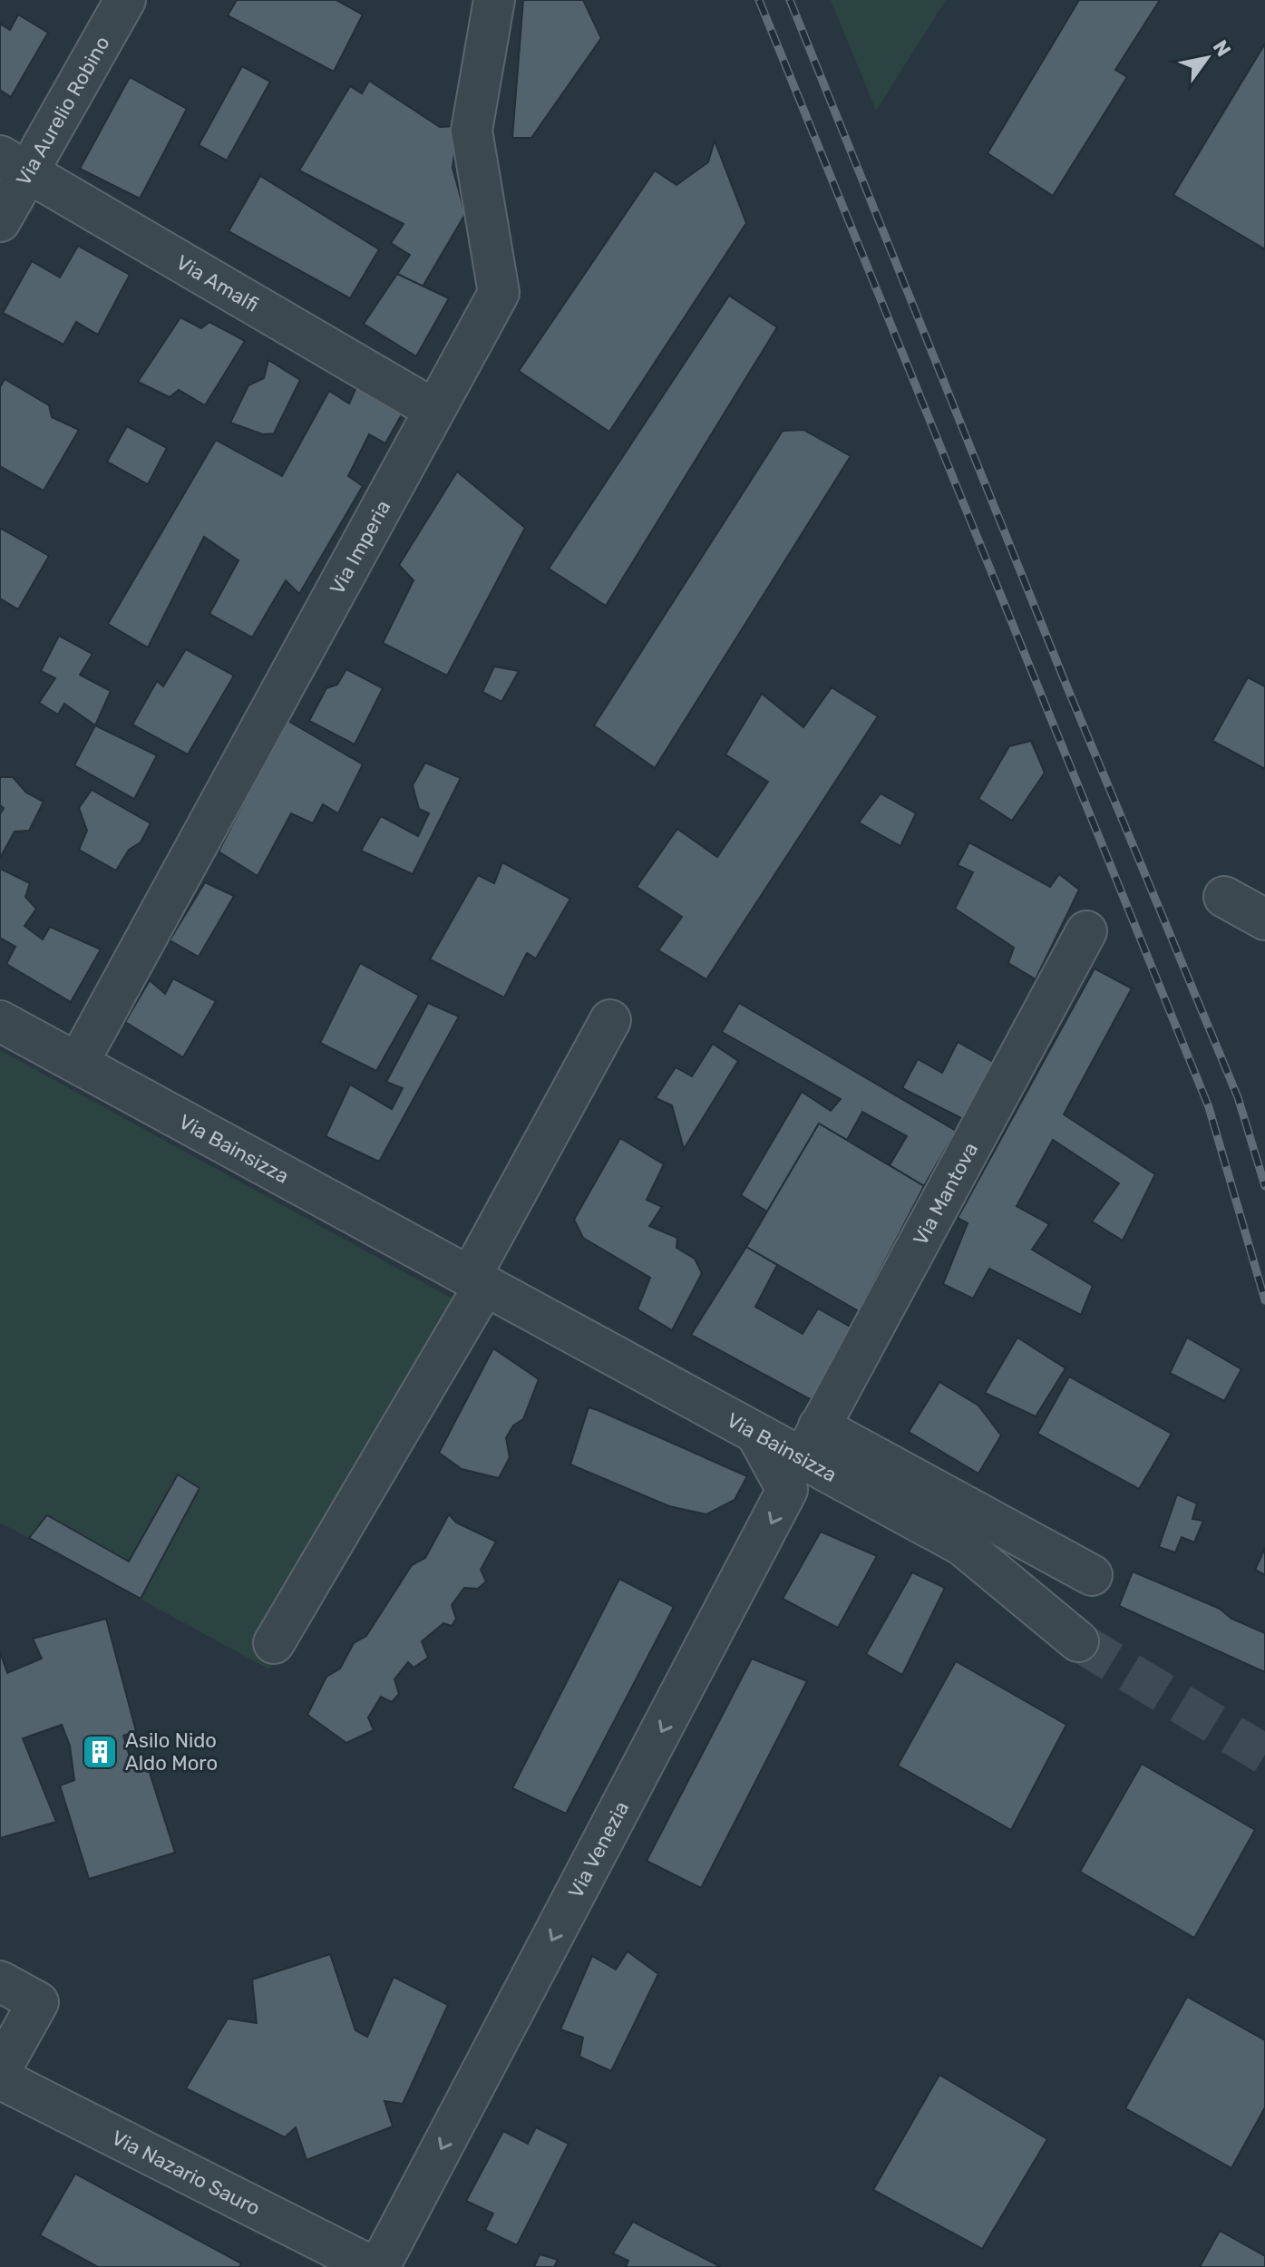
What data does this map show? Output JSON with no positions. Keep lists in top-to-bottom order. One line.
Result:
{"streets":{"street":["Via Aurelio Robino","Via Amalfi","Via Imperia","Via Bainsizza","Via Mantova","Via Venezia","Via Nazario Sauro"]},"crossings":[["Via Aurelio Robino","Via Amalfi"],["Via Amalfi","Via Imperia"],["Via Imperia","Via Bainsizza"],["Via Bainsizza","Via Mantova"],["Via Bainsizza","Via Venezia"]],"one_way":["Via Venezia"],"places":{"building":["Asilo Nido Aldo Moro"]},"north":"top right"}
